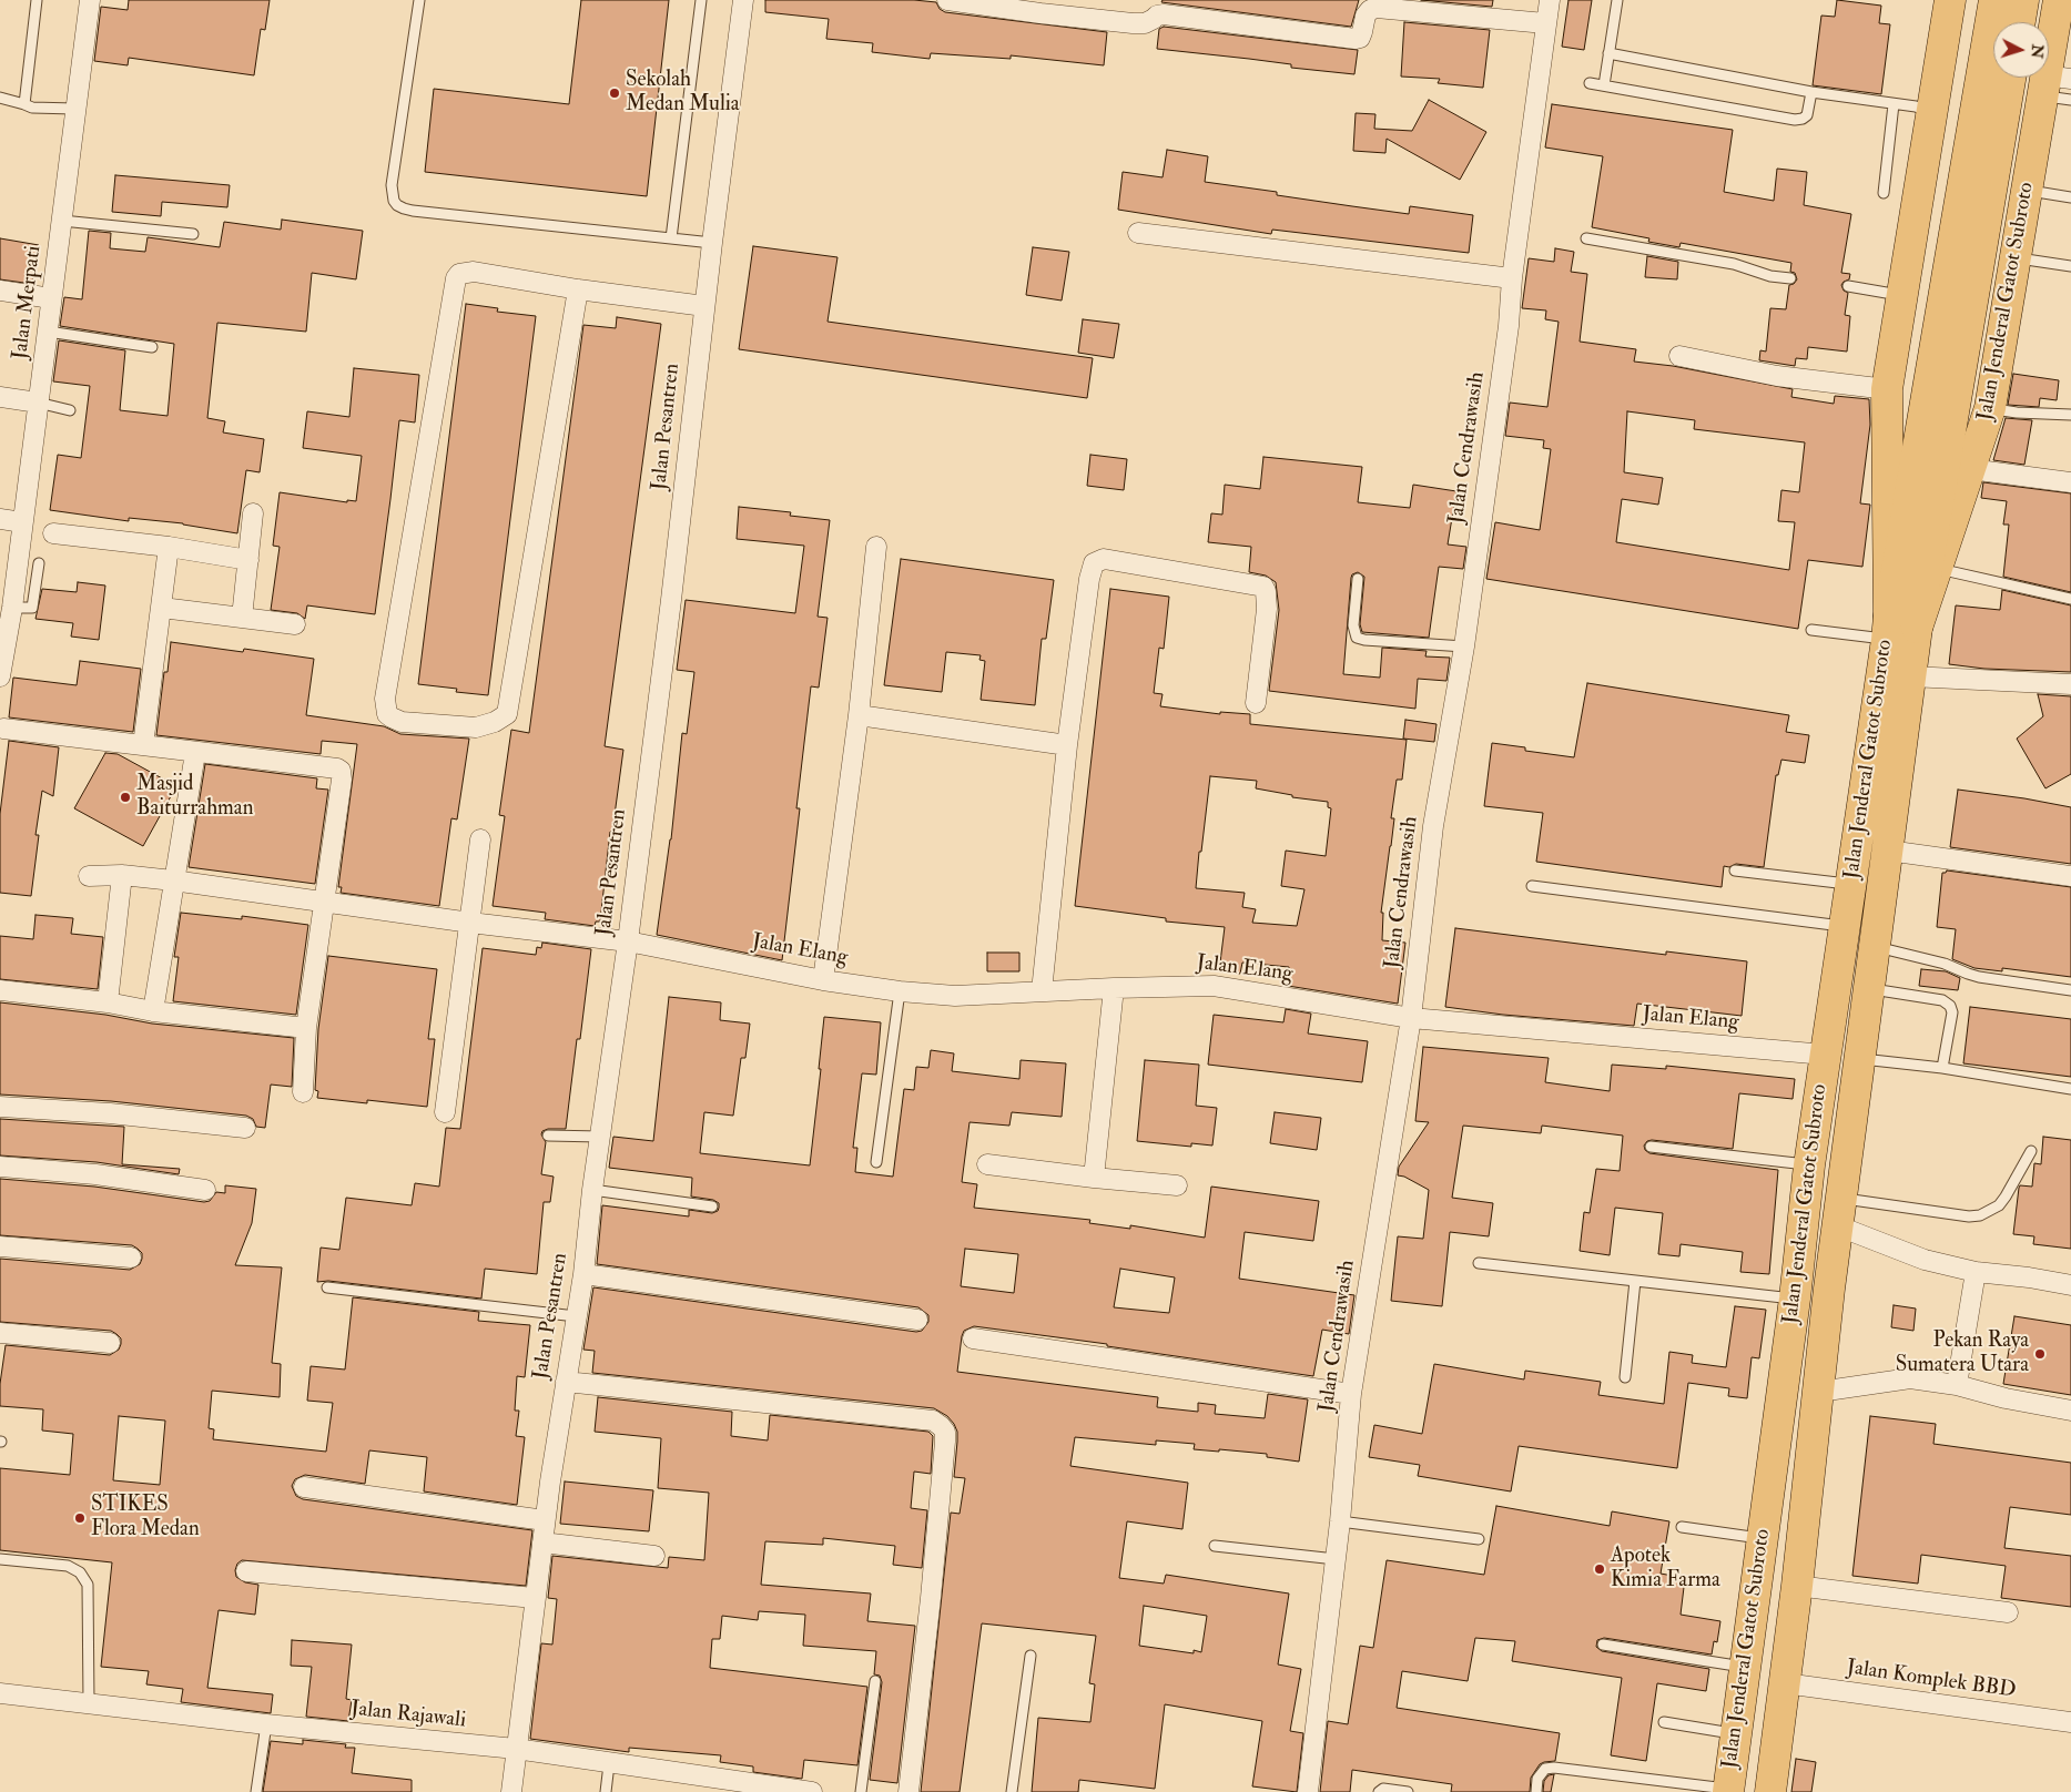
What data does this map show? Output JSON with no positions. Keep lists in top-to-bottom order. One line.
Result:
{"streets":{"main road":["Jalan Jenderal Gatot Subroto"],"street":["Jalan Merpati","Jalan Pesantren","Jalan Cendrawasih","Jalan Elang","Jalan Komplek BBD","Jalan Rajawali"]},"crossings":[["Jalan Jenderal Gatot Subroto","Jalan Elang"],["Jalan Jenderal Gatot Subroto","Jalan Komplek BBD"],["Jalan Pesantren","Jalan Elang"],["Jalan Pesantren","Jalan Rajawali"],["Jalan Cendrawasih","Jalan Elang"]],"places":["Sekolah Medan Mulia","Masjid Baiturrahman","Pekan Raya Sumatera Utara","STIKES Flora Medan","Apotek Kimia Farma"],"north":"right"}
